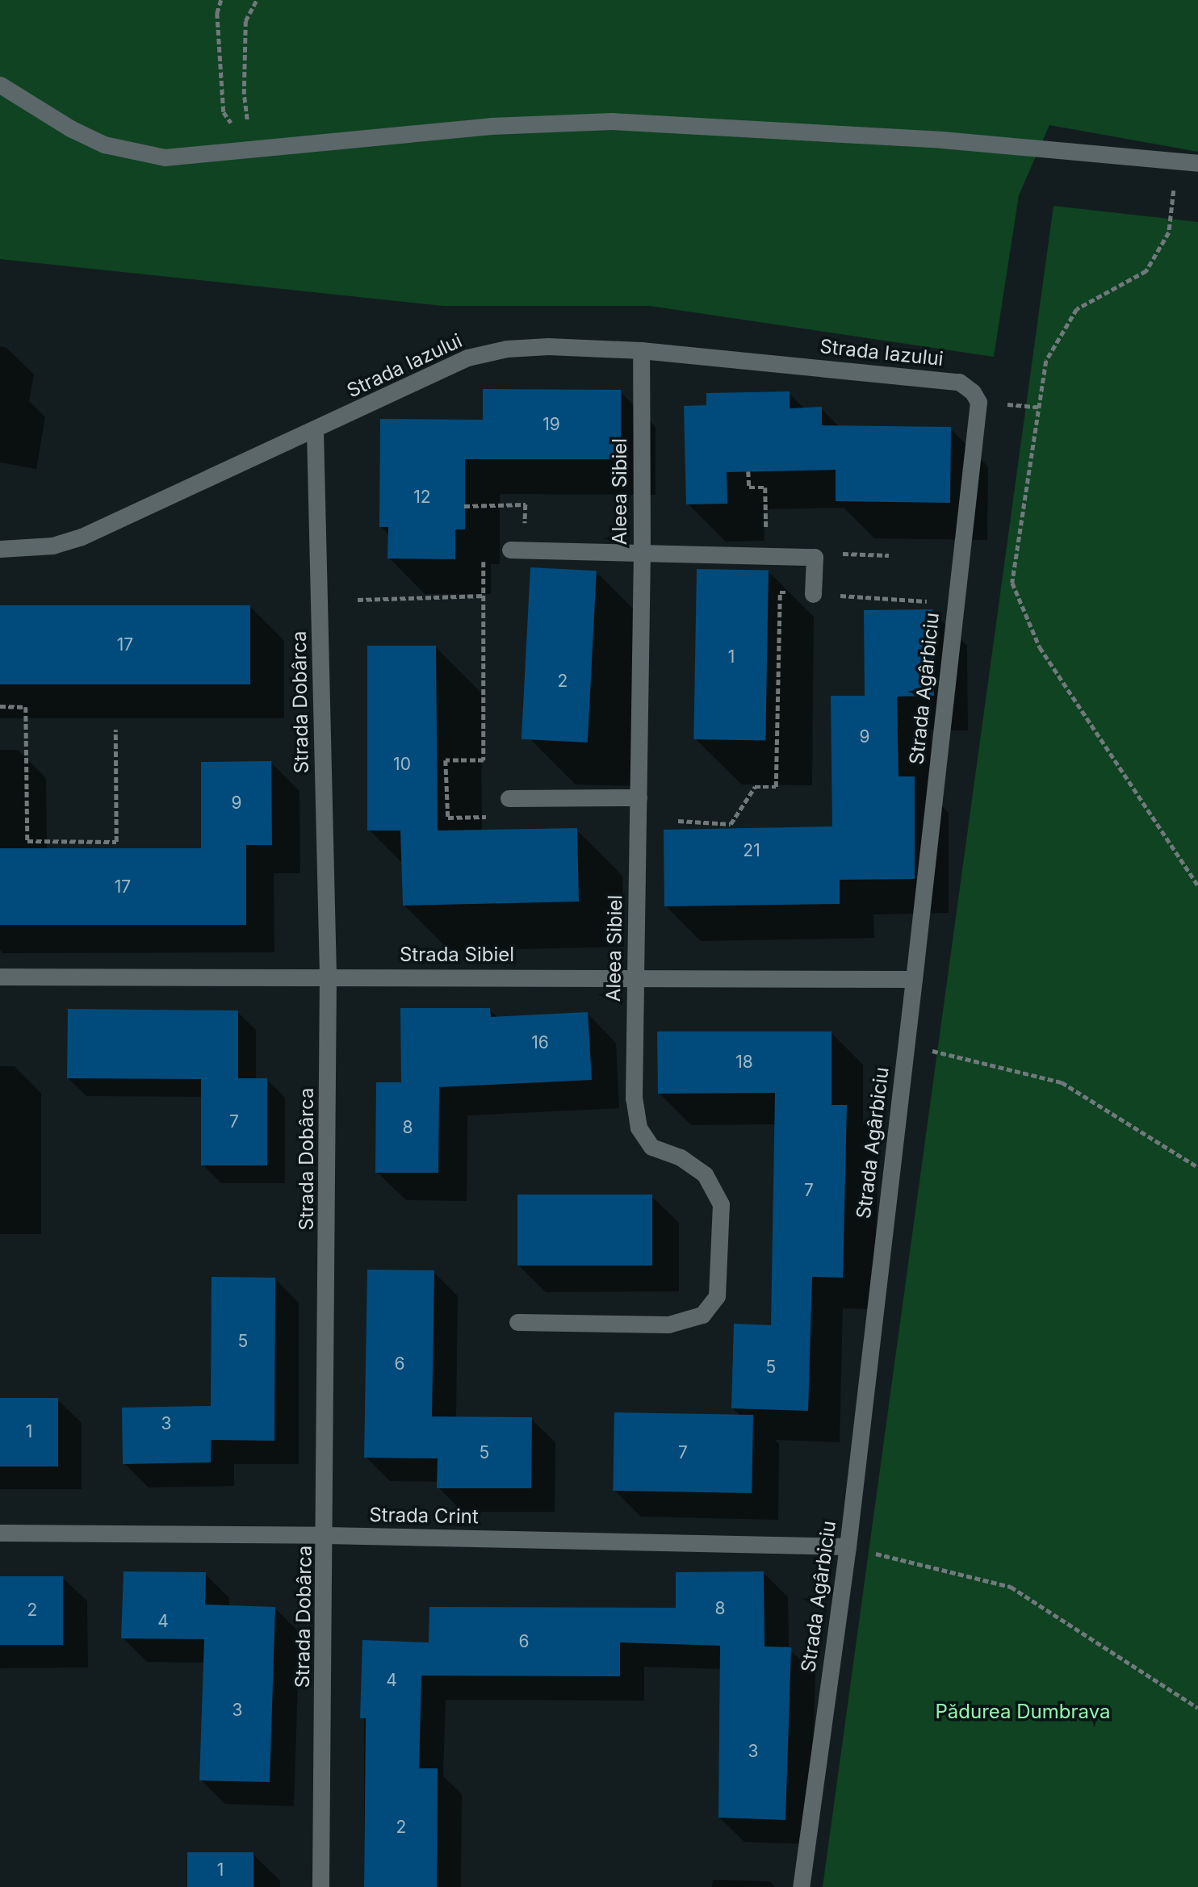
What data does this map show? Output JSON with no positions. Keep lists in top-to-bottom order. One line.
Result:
{"streets":{"street":["Strada Iazului","Aleea Sibiel","Strada Agârbiciu","Strada Dobârca","Strada Sibiel","Strada Crint"]},"crossings":[["Strada Iazului","Aleea Sibiel"],["Strada Iazului","Strada Agârbiciu"],["Strada Iazului","Strada Dobârca"],["Aleea Sibiel","Strada Sibiel"],["Strada Agârbiciu","Strada Sibiel"],["Strada Agârbiciu","Strada Crint"],["Strada Dobârca","Strada Sibiel"],["Strada Dobârca","Strada Crint"]],"parks":["Pădurea Dumbrava"],"house_numbers":["19","12","17","1","2","9","10","9","21","17","16","18","7","8","7","5","6","5","3","1","5","7","8","2","4","6","4","3","3","2","1"]}
